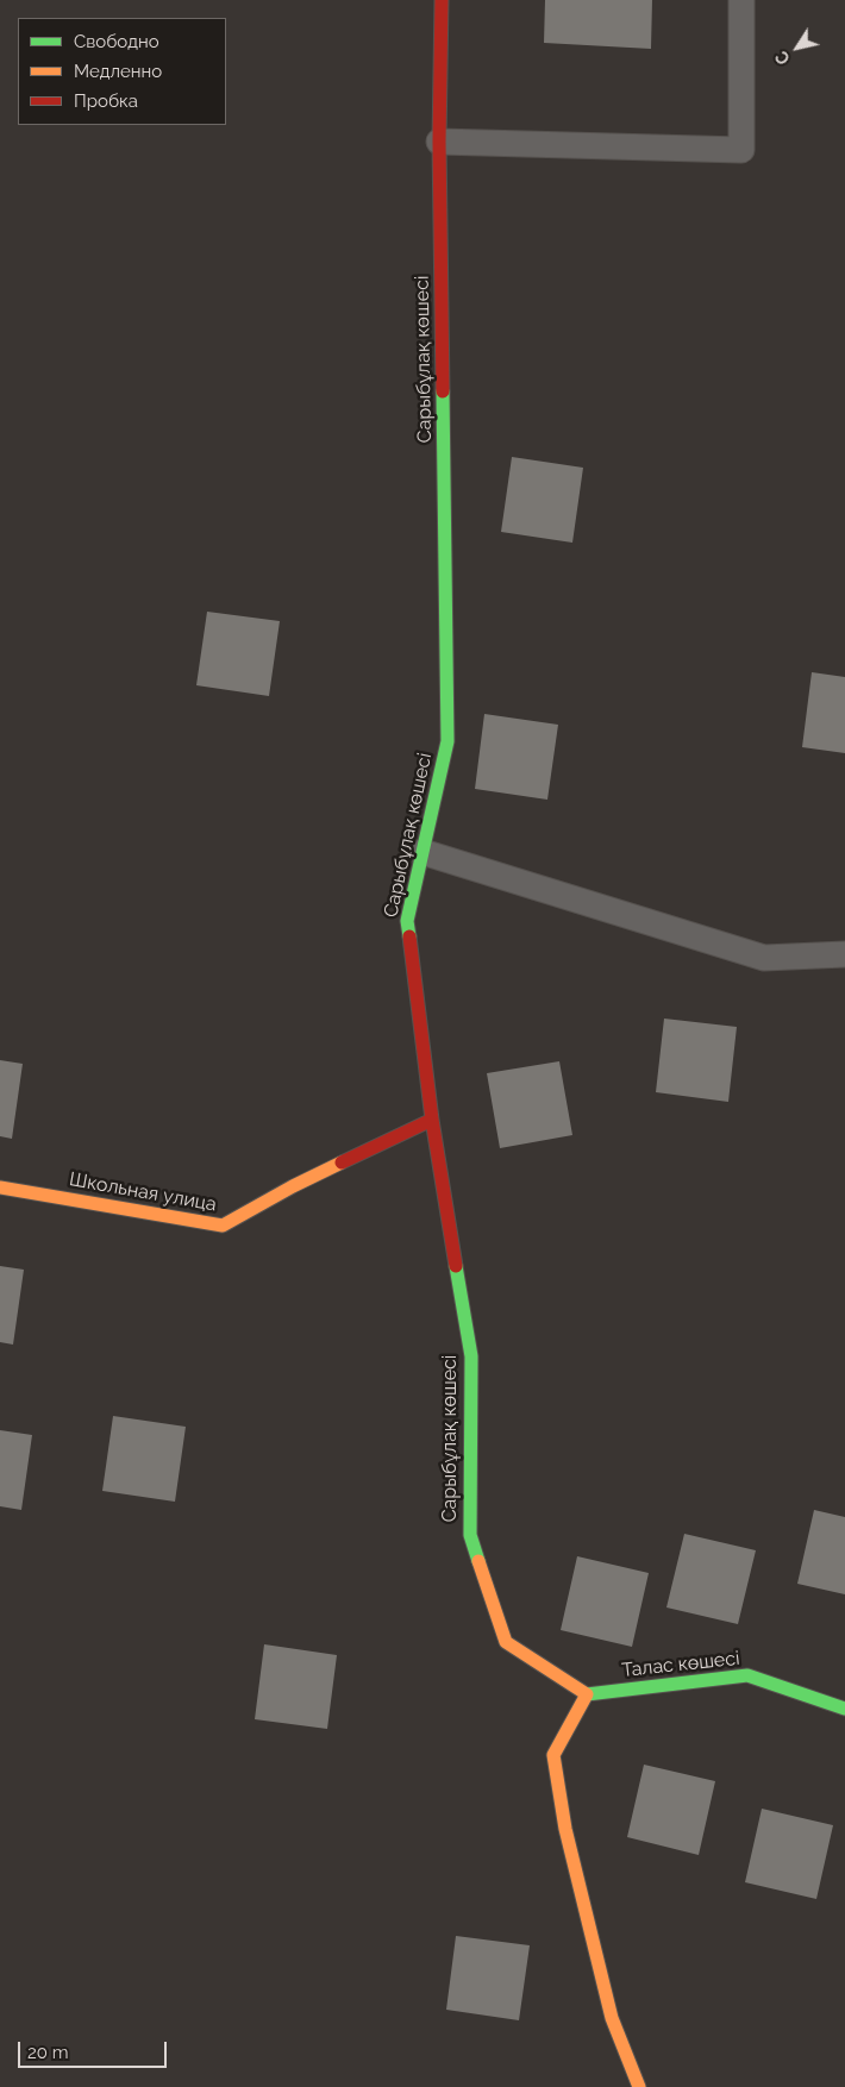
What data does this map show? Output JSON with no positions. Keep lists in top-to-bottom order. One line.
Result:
{"streets":{"street":["Сарыбұлақ көшесі","Школьная улица","Талас көшесі"]},"crossings":[["Сарыбұлақ көшесі","Школьная улица"],["Сарыбұлақ көшесі","Талас көшесі"]],"legend":["Свободно","Медленно","Пробка"],"scale_bar":"20 m","north":"bottom left"}
